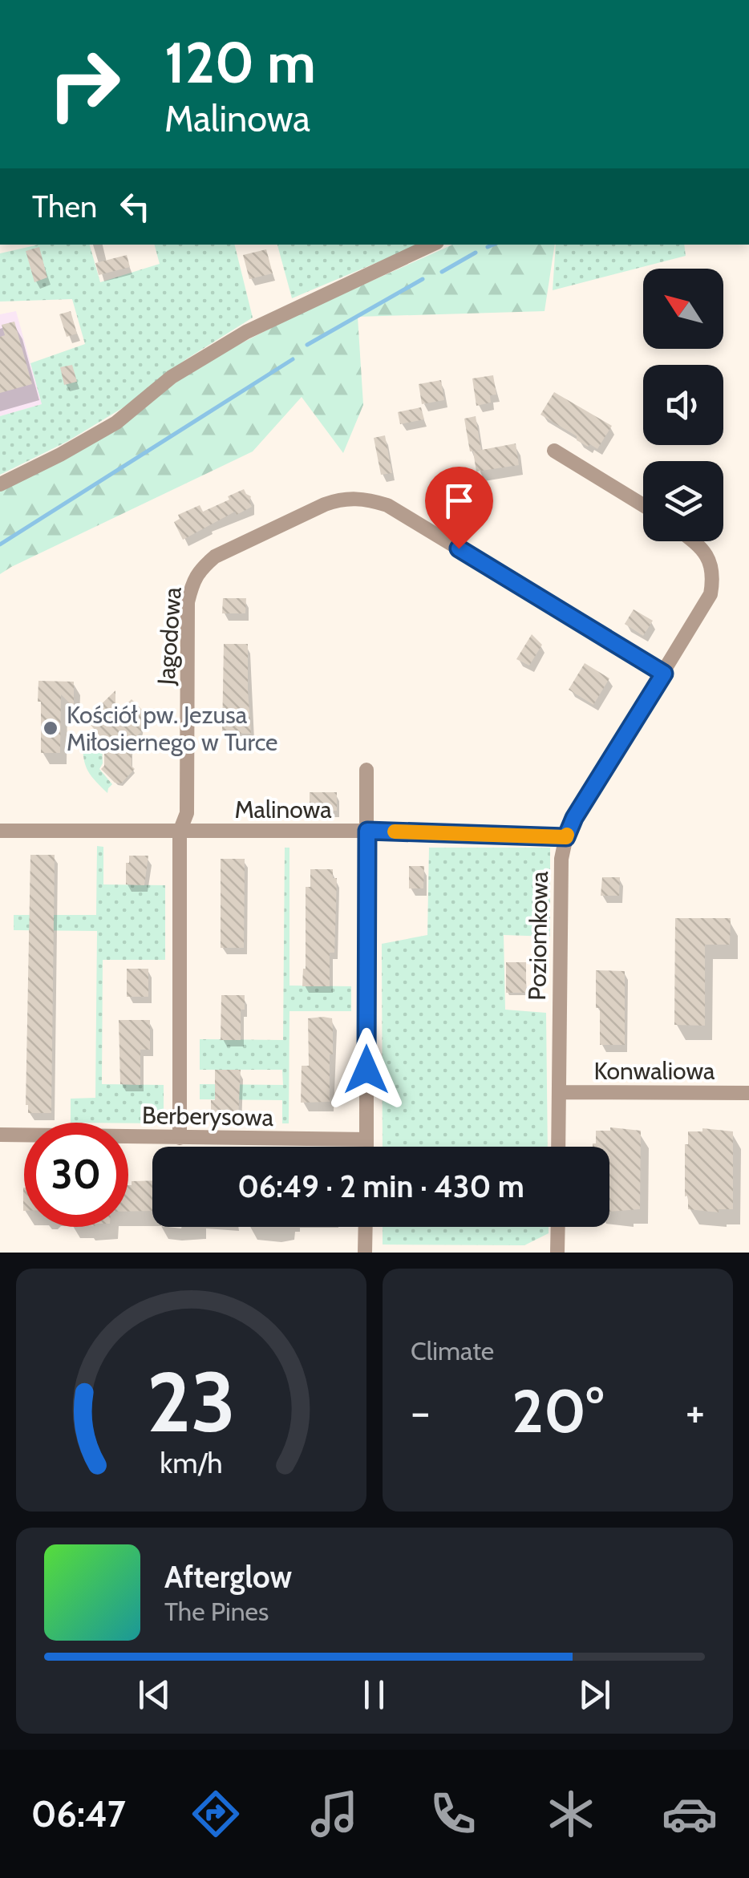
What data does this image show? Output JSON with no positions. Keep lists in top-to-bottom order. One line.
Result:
{"streets":{"street":["Jagodowa","Malinowa","Poziomkowa","Konwaliowa","Berberysowa"]},"crossings":[["Jagodowa","Malinowa"],["Jagodowa","Poziomkowa"],["Jagodowa","Berberysowa"],["Malinowa","Poziomkowa"],["Poziomkowa","Konwaliowa"]],"places":["Kościół pw. Jezusa Miłosiernego w Turce"],"north":"top left","page":{"turn":["120 m","Malinowa"],"then":"Then","limit":"30","trip":"06:49 · 2 min · 430 m","tile":"Climate","heat":["−","20°","+"],"song":["Afterglow","The Pines"],"tabs":"06:47","gauge":["23","km/h"]}}
